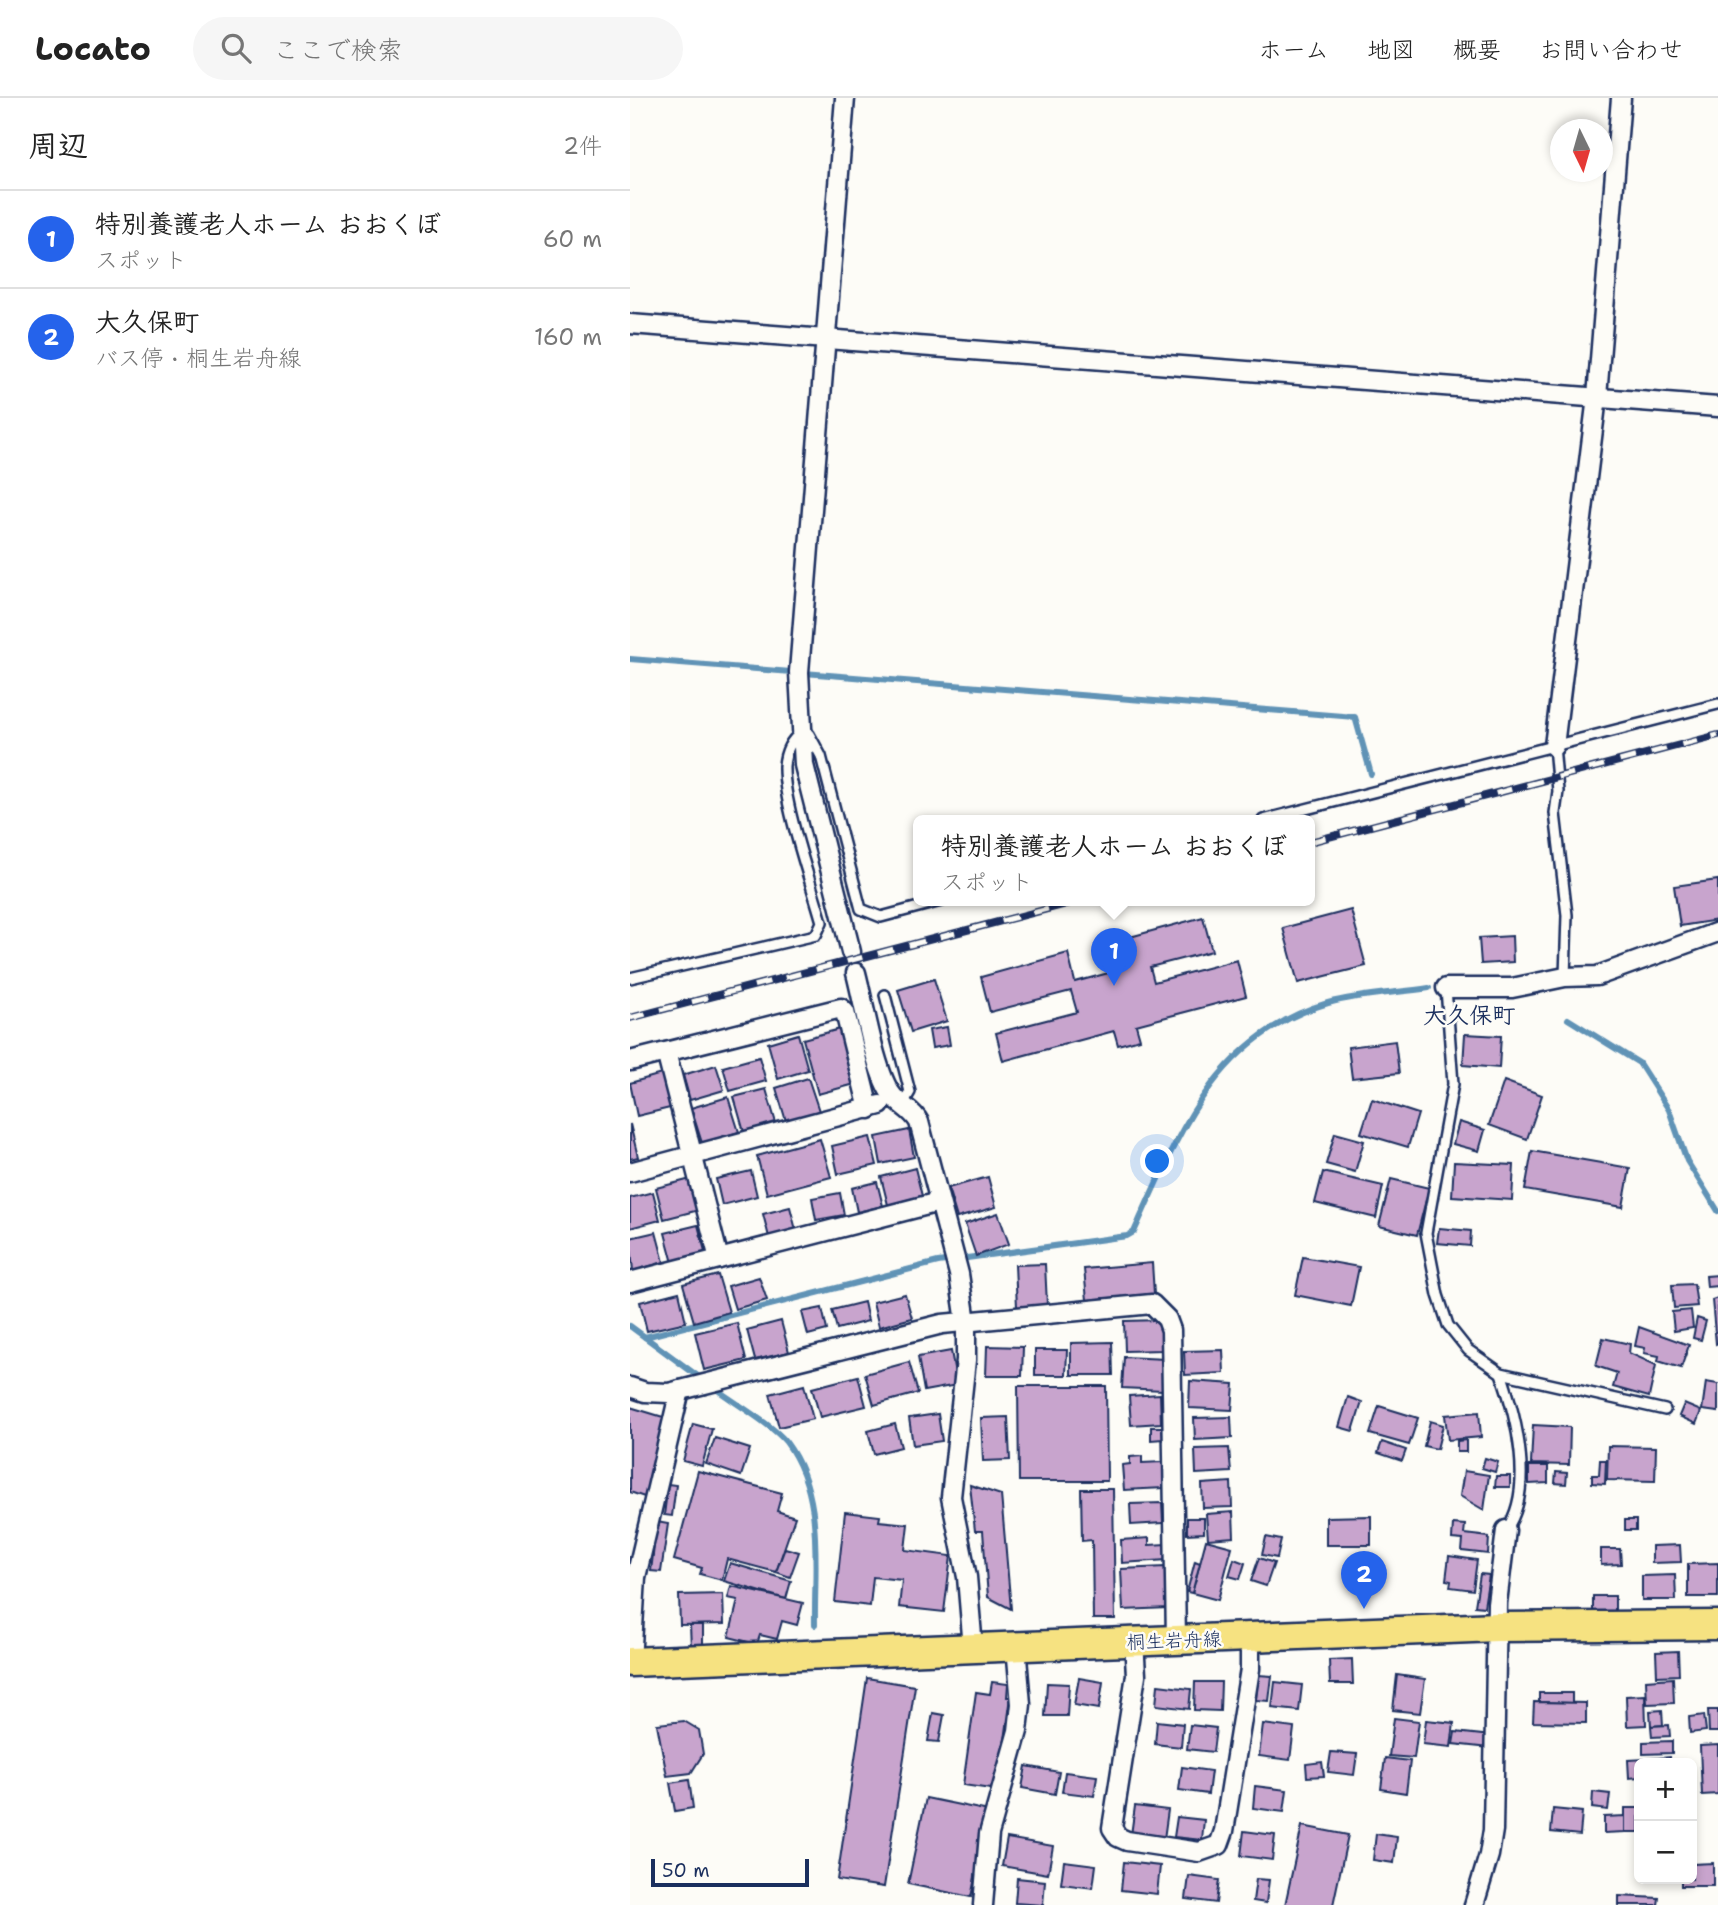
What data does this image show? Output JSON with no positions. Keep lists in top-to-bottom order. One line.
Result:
{"streets":{"main road":["桐生岩舟線"]},"districts":["大久保町"],"scale_bar":"50 m","north":"bottom","page":{"header":"Locato","search":"ここで検索","nav":["ホーム","地図","概要","お問い合わせ"],"heading":["周辺","2件"],"list":[{"mark":"1","name":"特別養護老人ホーム おおくぼ","note":"スポット","value":"60 m"},{"mark":"2","name":"大久保町","note":"バス停 · 桐生岩舟線","value":"160 m"}],"popup":["特別養護老人ホーム おおくぼ","スポット"],"pins":["1","2"],"map_buttons":["+","−"],"scale":"50 m"}}
